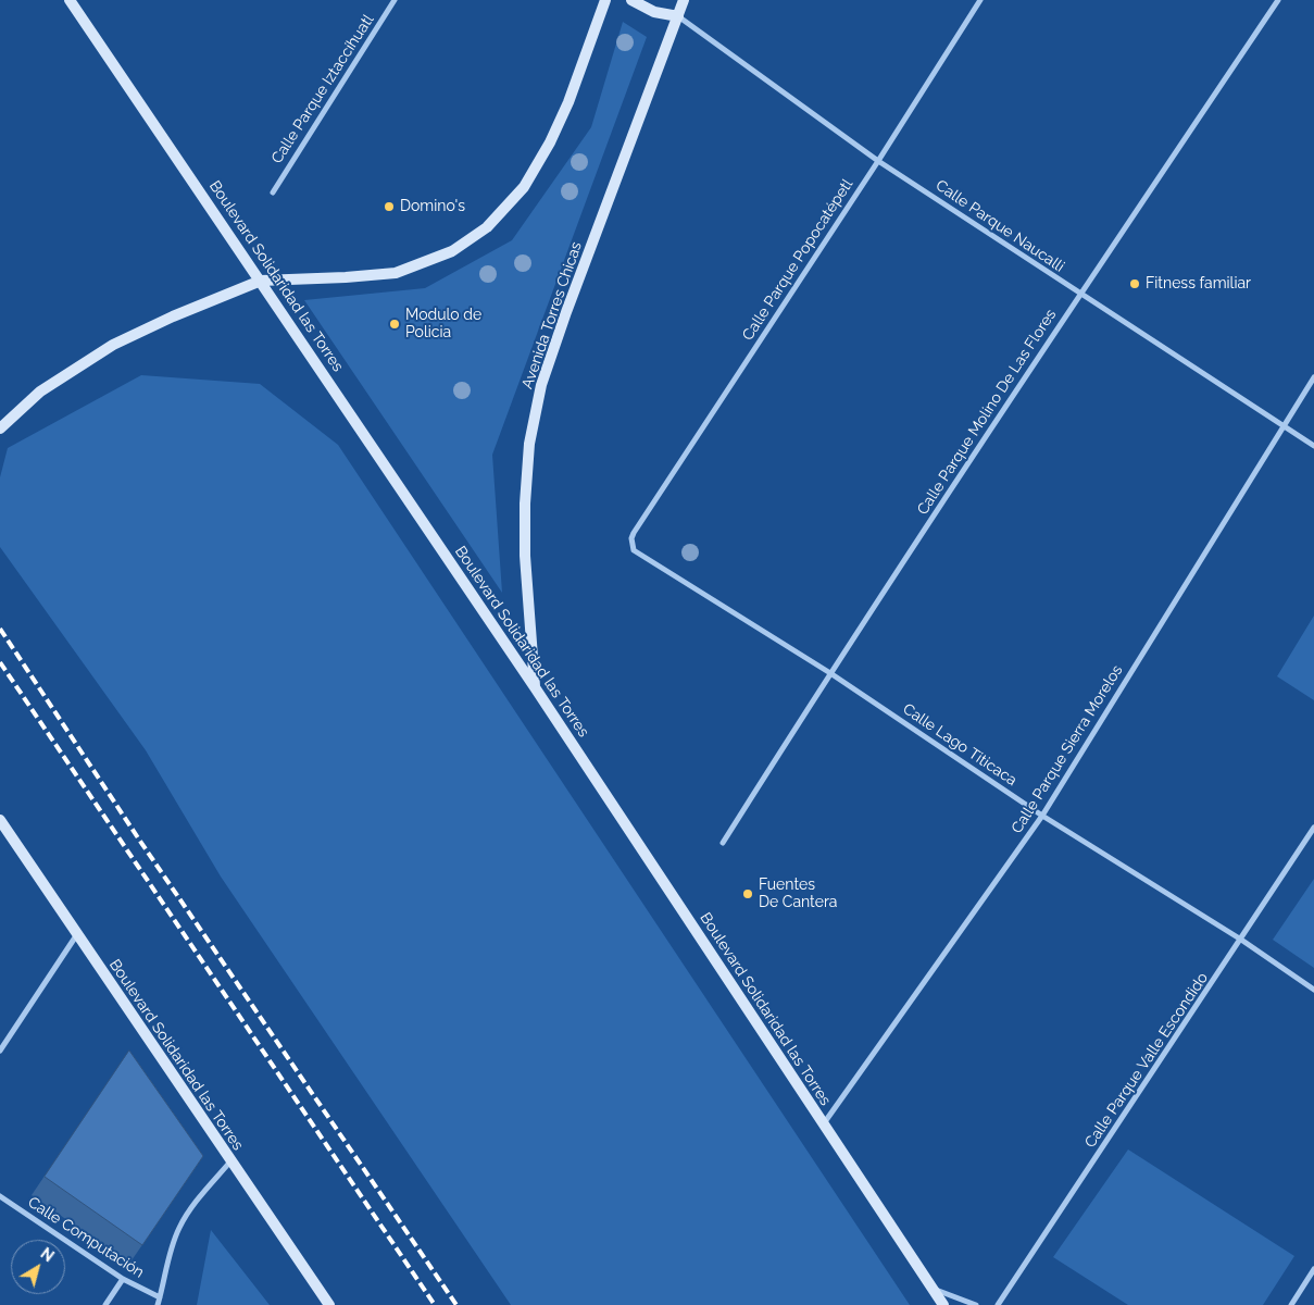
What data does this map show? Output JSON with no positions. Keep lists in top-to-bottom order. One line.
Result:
{"streets":{"main road":["Boulevard Solidaridad las Torres","Avenida Torres Chicas"],"street":["Calle Parque Iztaccíhuatl","Calle Parque Naucalli","Calle Parque Popocatépetl","Calle Parque Molino De Las Flores","Calle Lago Titicaca","Calle Parque Sierra Morelos","Calle Parque Valle Escondido","Calle Computación"]},"crossings":[["Calle Parque Naucalli","Calle Parque Popocatépetl"],["Calle Parque Naucalli","Avenida Torres Chicas"],["Calle Parque Naucalli","Calle Parque Molino De Las Flores"],["Calle Parque Naucalli","Calle Parque Sierra Morelos"],["Calle Parque Popocatépetl","Calle Lago Titicaca"],["Boulevard Solidaridad las Torres","Avenida Torres Chicas"],["Boulevard Solidaridad las Torres","Calle Parque Sierra Morelos"],["Calle Parque Molino De Las Flores","Calle Lago Titicaca"],["Calle Lago Titicaca","Calle Parque Sierra Morelos"],["Calle Lago Titicaca","Calle Parque Valle Escondido"]],"places":["Domino's","Fitness familiar","Modulo de Policia","Fuentes De Cantera"],"north":"top right"}
